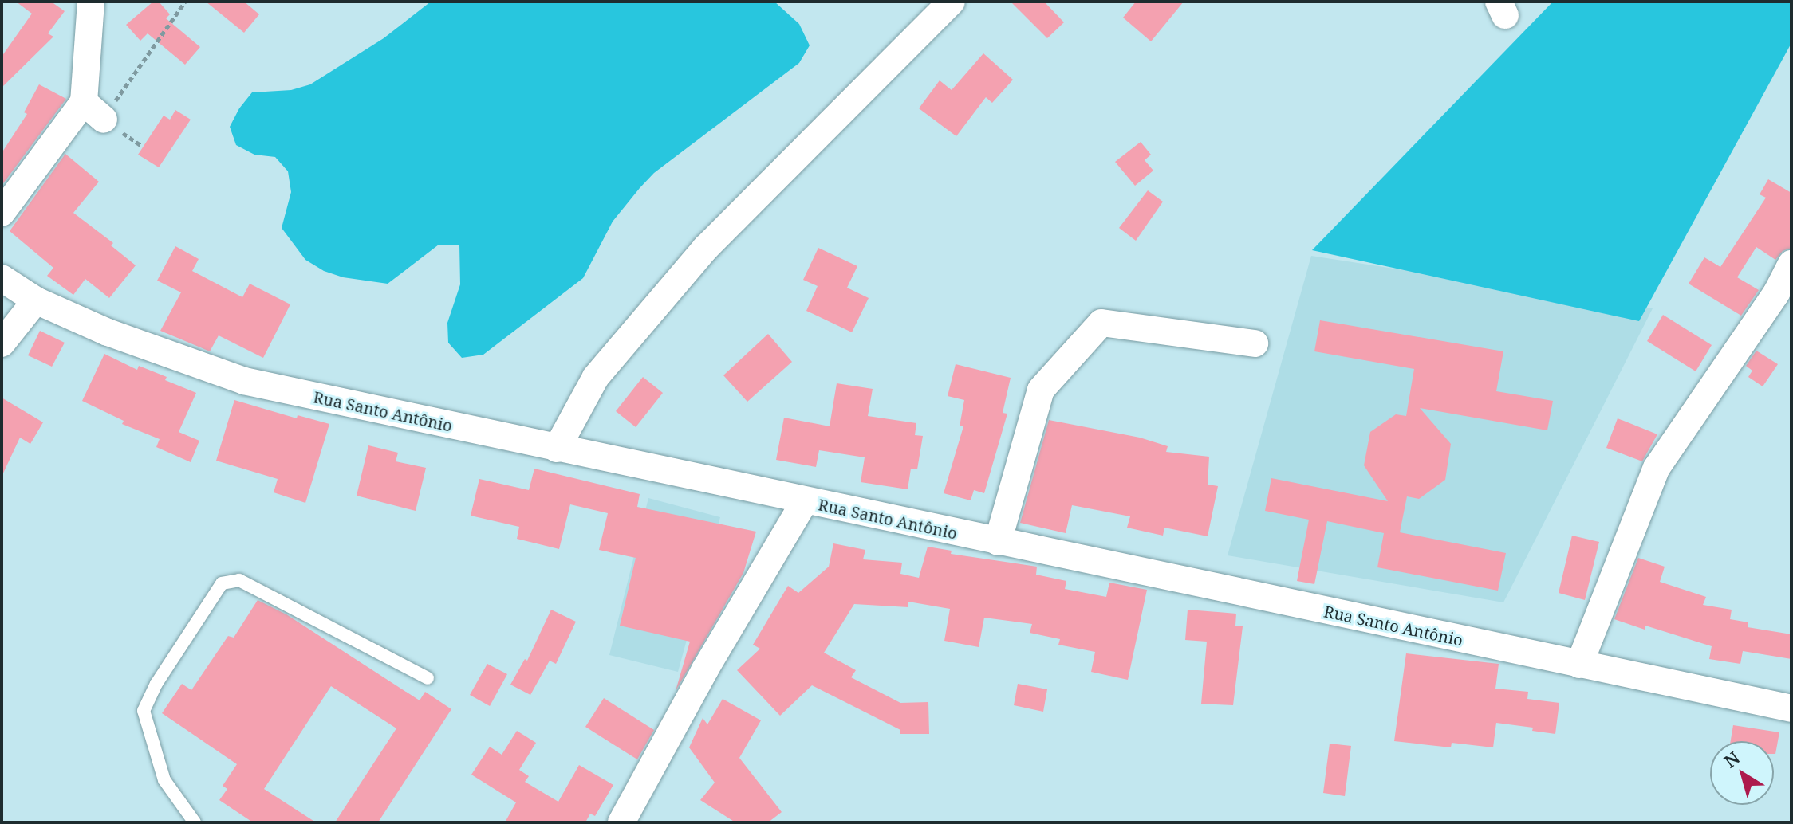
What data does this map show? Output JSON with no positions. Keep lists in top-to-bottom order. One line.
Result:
{"streets":{"street":["Rua Santo Antônio"]},"north":"top left"}
